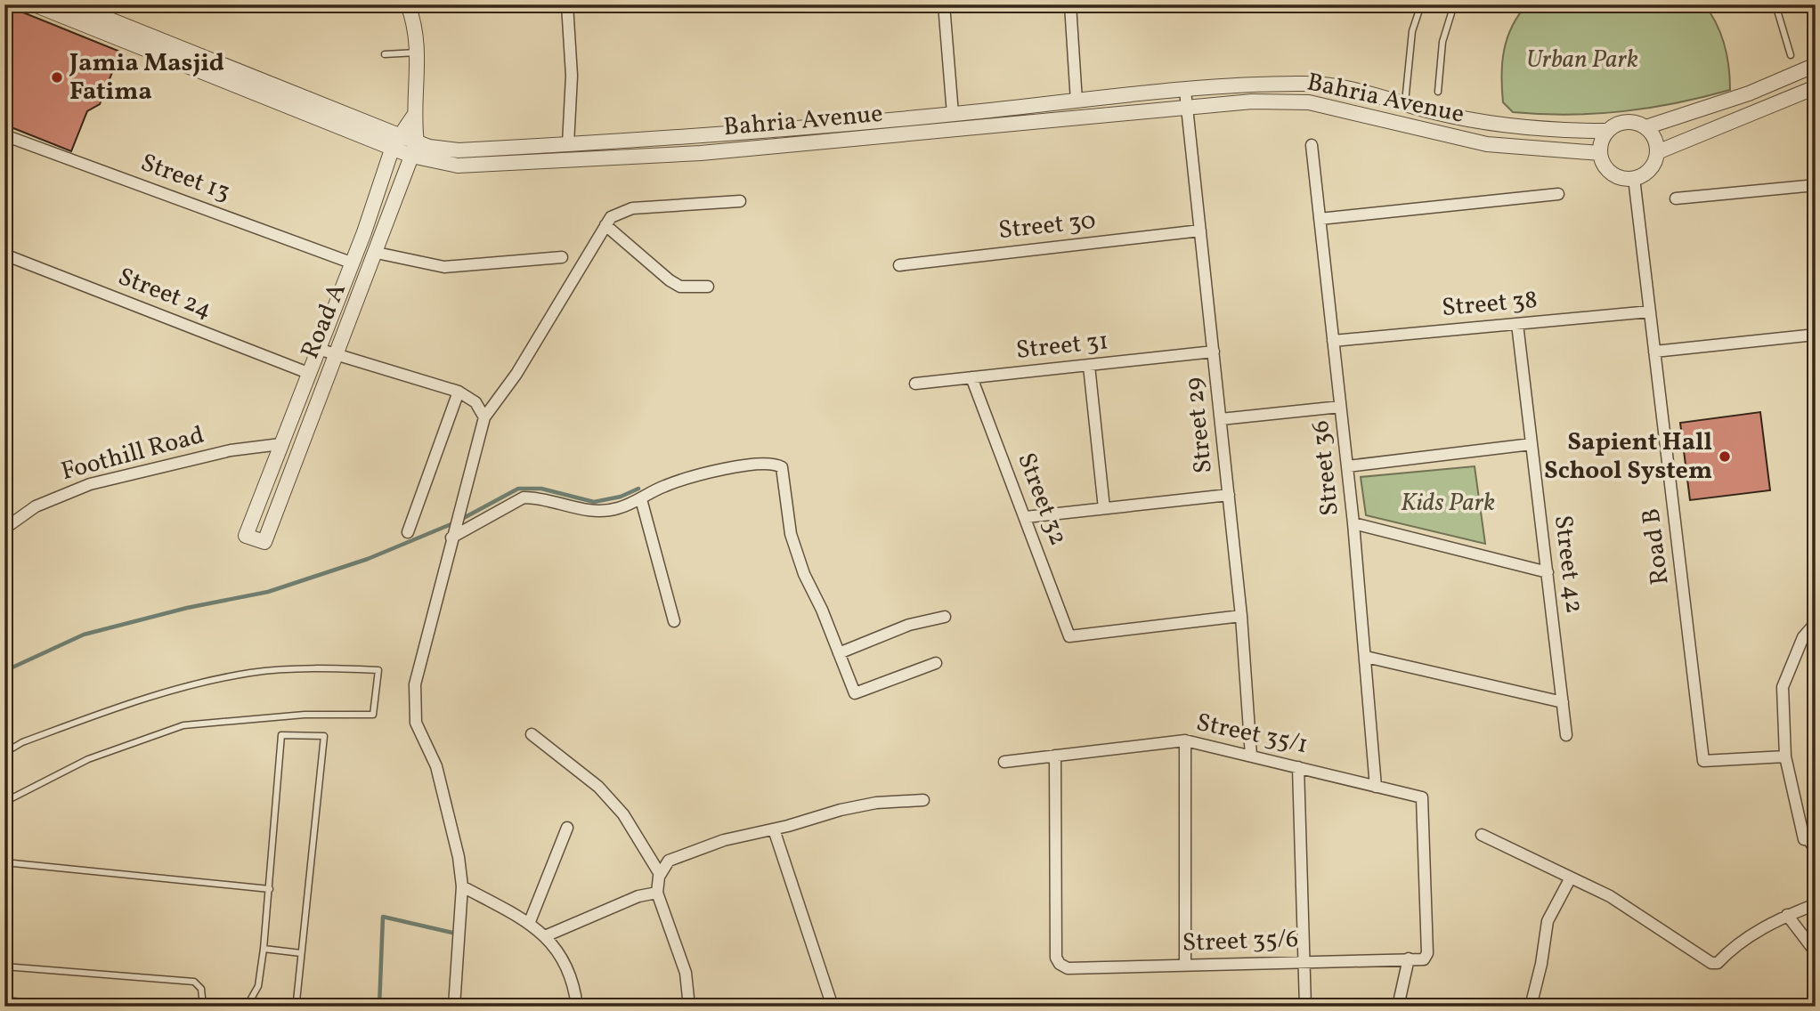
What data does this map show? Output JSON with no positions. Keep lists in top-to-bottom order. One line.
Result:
{"streets":{"street":["Bahria Avenue","Street 13","Street 30","Street 24","Street 38","Road A","Street 31","Street 29","Foothill Road","Street 36","Street 32","Road B","Street 42","Street 35/1","Street 35/6"]},"crossings":[["Bahria Avenue","Road A"],["Bahria Avenue","Street 29"],["Bahria Avenue","Road B"],["Street 13","Road A"],["Street 30","Street 29"],["Street 24","Road A"],["Street 38","Street 36"],["Street 38","Road B"],["Street 38","Street 42"],["Road A","Foothill Road"],["Street 31","Street 29"],["Street 31","Street 32"],["Street 29","Street 32"],["Street 29","Street 35/1"],["Street 36","Street 35/1"],["Street 35/1","Street 35/6"]],"parks":["Urban Park","Kids Park"],"places":["Jamia Masjid Fatima","Sapient Hall School System"]}
